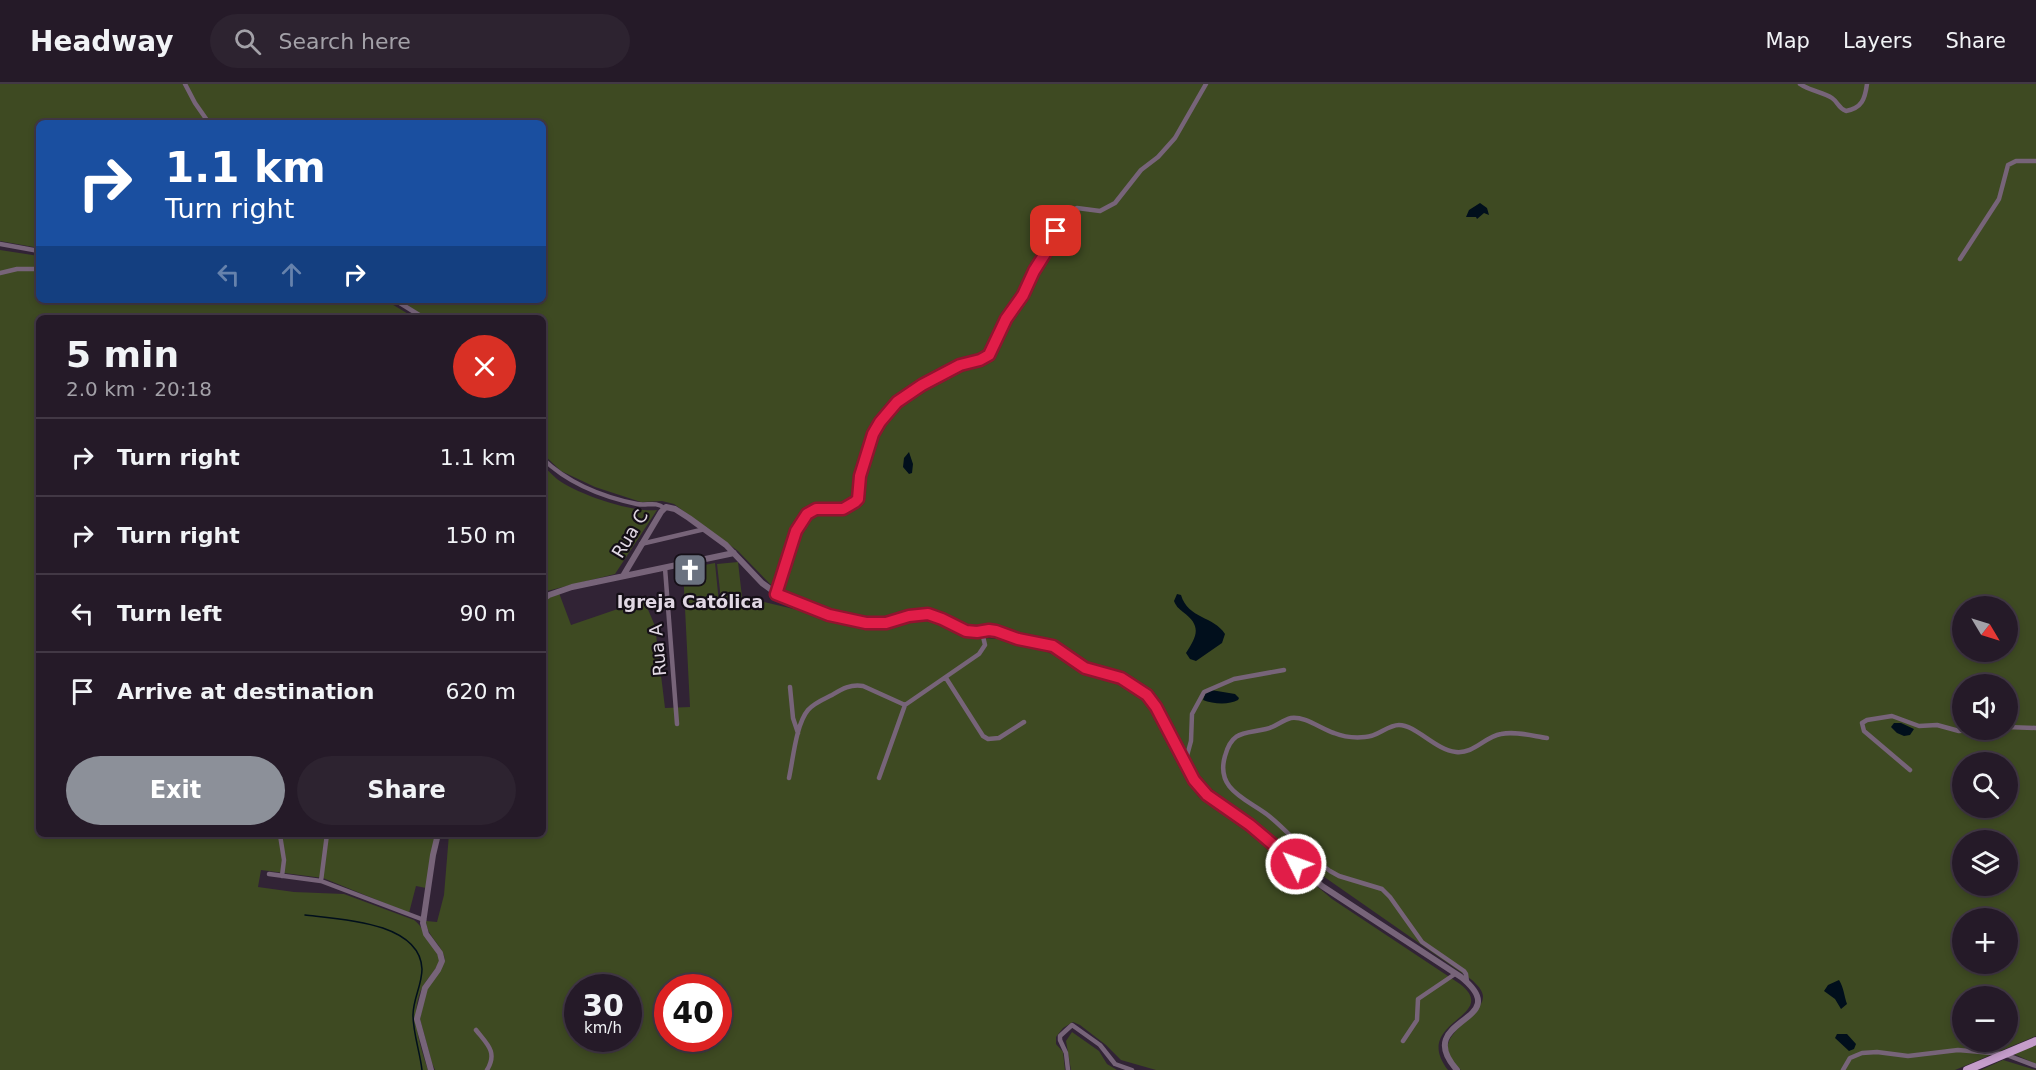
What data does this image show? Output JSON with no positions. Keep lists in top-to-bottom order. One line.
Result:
{"streets":{"street":["Rua C","Rua A"]},"places":{"church":["Igreja Católica"]},"north":"bottom right","page":{"header":"Headway","search":"Search here","nav":["Map","Layers","Share"],"turn":["1.1 km","Turn right"],"heading":["5 min","2.0 km · 20:18"],"list":[{"name":"Turn right","value":"1.1 km"},{"name":"Turn right","value":"150 m"},{"name":"Turn left","value":"90 m"},{"name":"Arrive at destination","value":"620 m"}],"map_buttons":["+","−"],"buttons":["Exit","Share"],"speed":"30 km/h","limit":"40"}}
